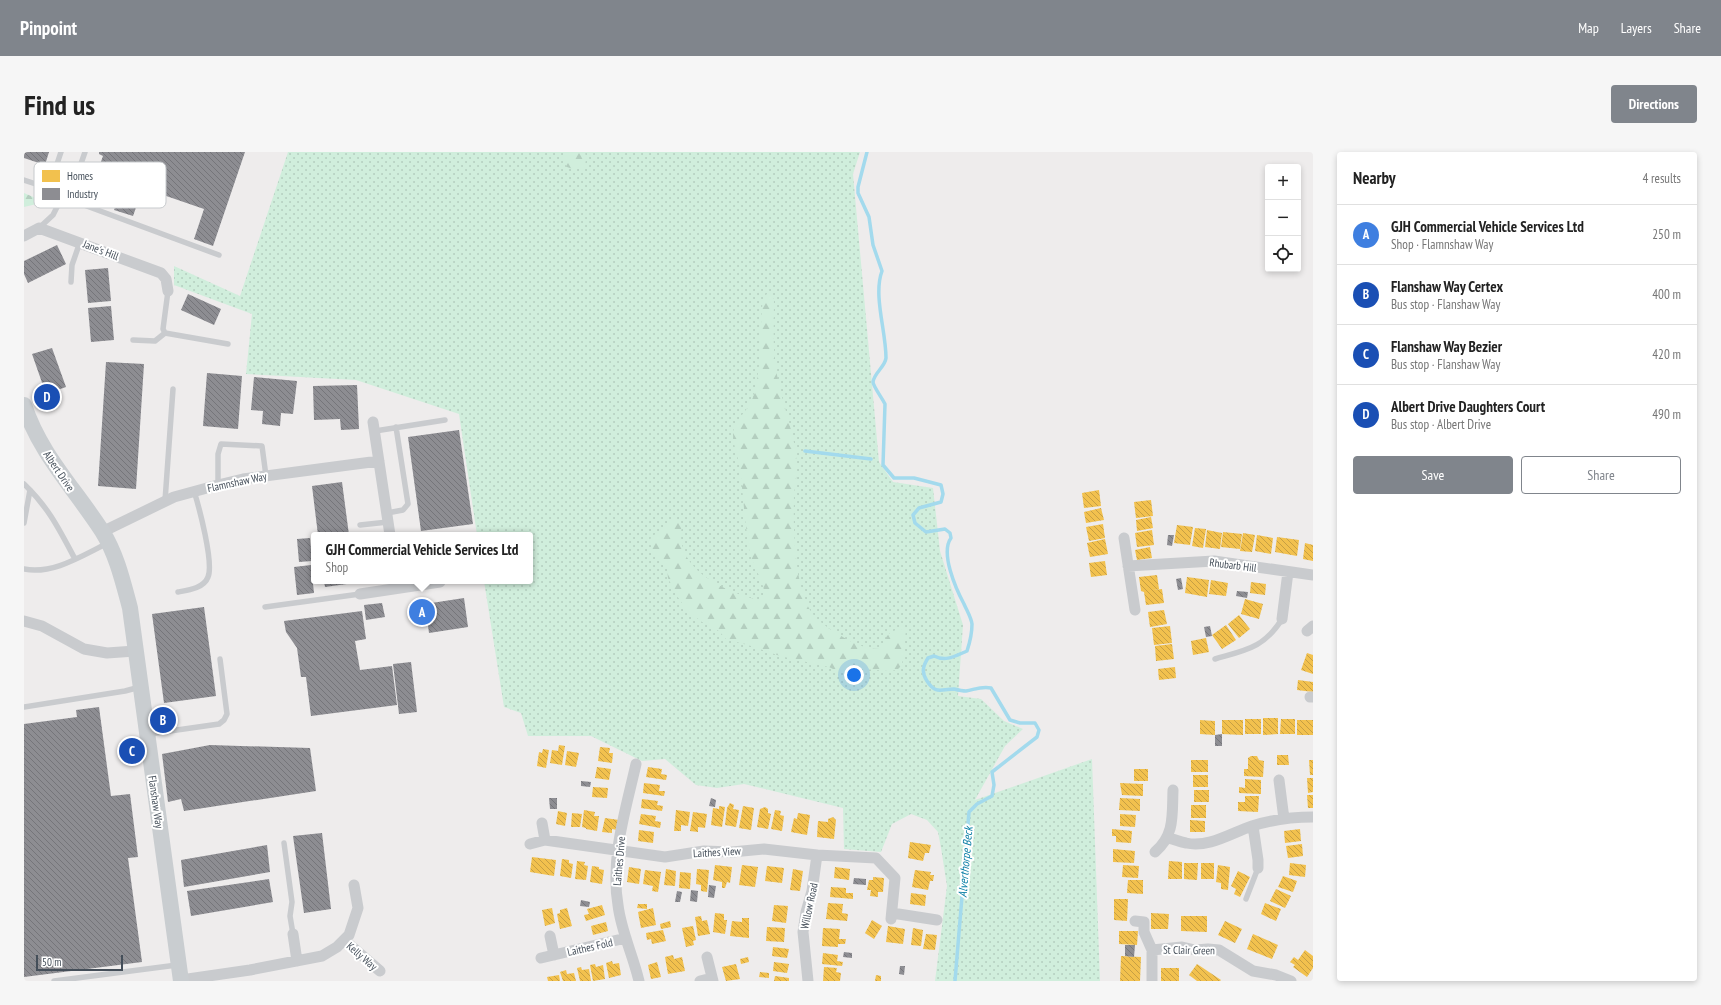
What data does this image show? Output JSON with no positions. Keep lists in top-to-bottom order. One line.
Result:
{"streets":{"street":["Jane's Hill","Albert Drive","Flamnshaw Way","Rhubarb Hill","Flanshaw Way","Laithes View","Laithes Drive","Willow Road","Laithes Fold","St Clair Green","Kelly Way"]},"crossings":[["Albert Drive","Flamnshaw Way"],["Albert Drive","Flanshaw Way"],["Flamnshaw Way","Flanshaw Way"],["Flanshaw Way","Kelly Way"],["Laithes View","Laithes Drive"],["Laithes View","Willow Road"],["Laithes Drive","Laithes Fold"]],"water":["Alverthorpe Beck"],"legend":["Homes","Industry"],"scale_bar":"50 m","page":{"header":"Pinpoint","nav":["Map","Layers","Share"],"buttons":["Directions",["Save","Share"]],"title":"Find us","heading":["Nearby","4 results"],"map_buttons":["+","−"],"list":[{"mark":"A","name":"GJH Commercial Vehicle Services Ltd","note":"Shop · Flamnshaw Way","value":"250 m"},{"mark":"B","name":"Flanshaw Way Certex","note":"Bus stop · Flanshaw Way","value":"400 m"},{"mark":"C","name":"Flanshaw Way Bezier","note":"Bus stop · Flanshaw Way","value":"420 m"},{"mark":"D","name":"Albert Drive Daughters Court","note":"Bus stop · Albert Drive","value":"490 m"}],"pins":["D","A","B","C"],"popup":["GJH Commercial Vehicle Services Ltd","Shop"],"scale":"50 m"}}
